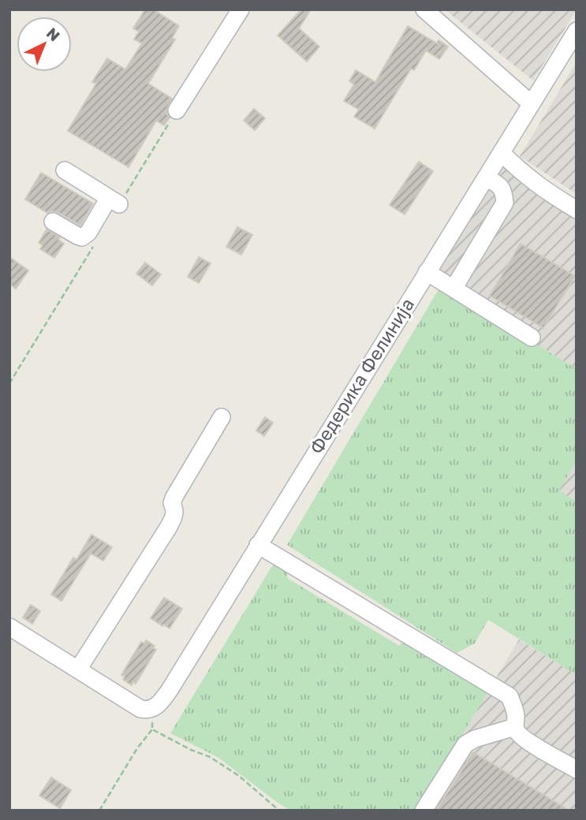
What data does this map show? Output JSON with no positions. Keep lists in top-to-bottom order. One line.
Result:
{"streets":{"street":["Федерика Фелинија"]},"north":"top right"}
